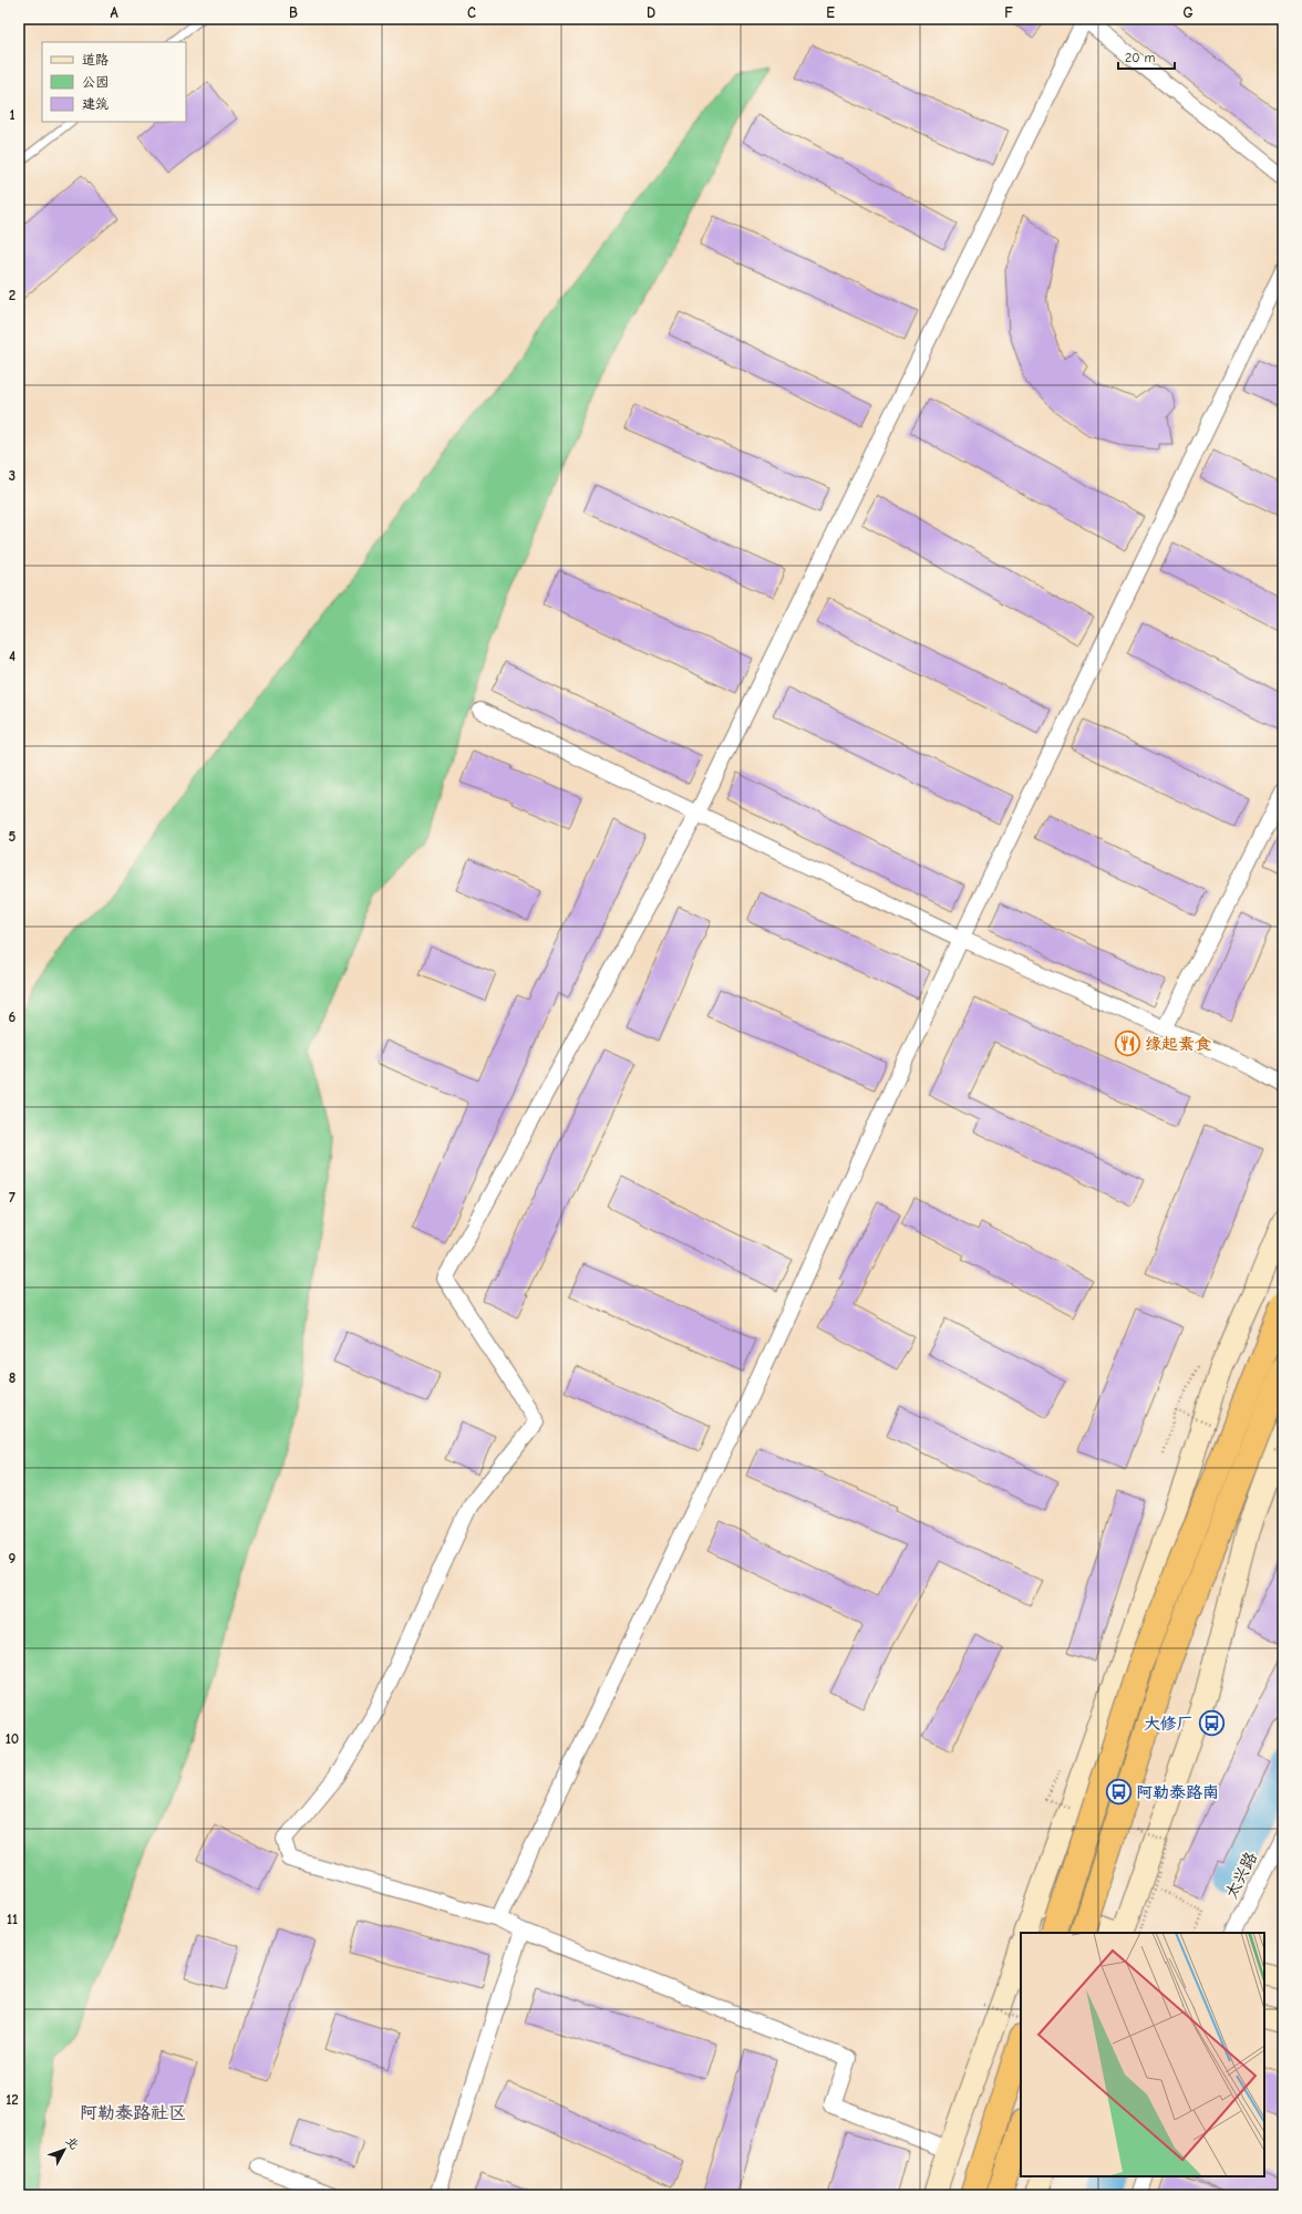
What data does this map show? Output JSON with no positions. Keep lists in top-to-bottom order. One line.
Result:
{"streets":{"street":["太兴路"]},"districts":["阿勒泰路社区"],"places":{"restaurant":["缘起素食"],"bus stop":["大修厂","阿勒泰路南"]},"legend":["道路","公园","建筑"],"scale_bar":"20 m","north":"top right","grid":{"columns":["A","B","C","D","E","F","G"],"rows":["1","2","3","4","5","6","7","8","9","10","11","12"]}}
